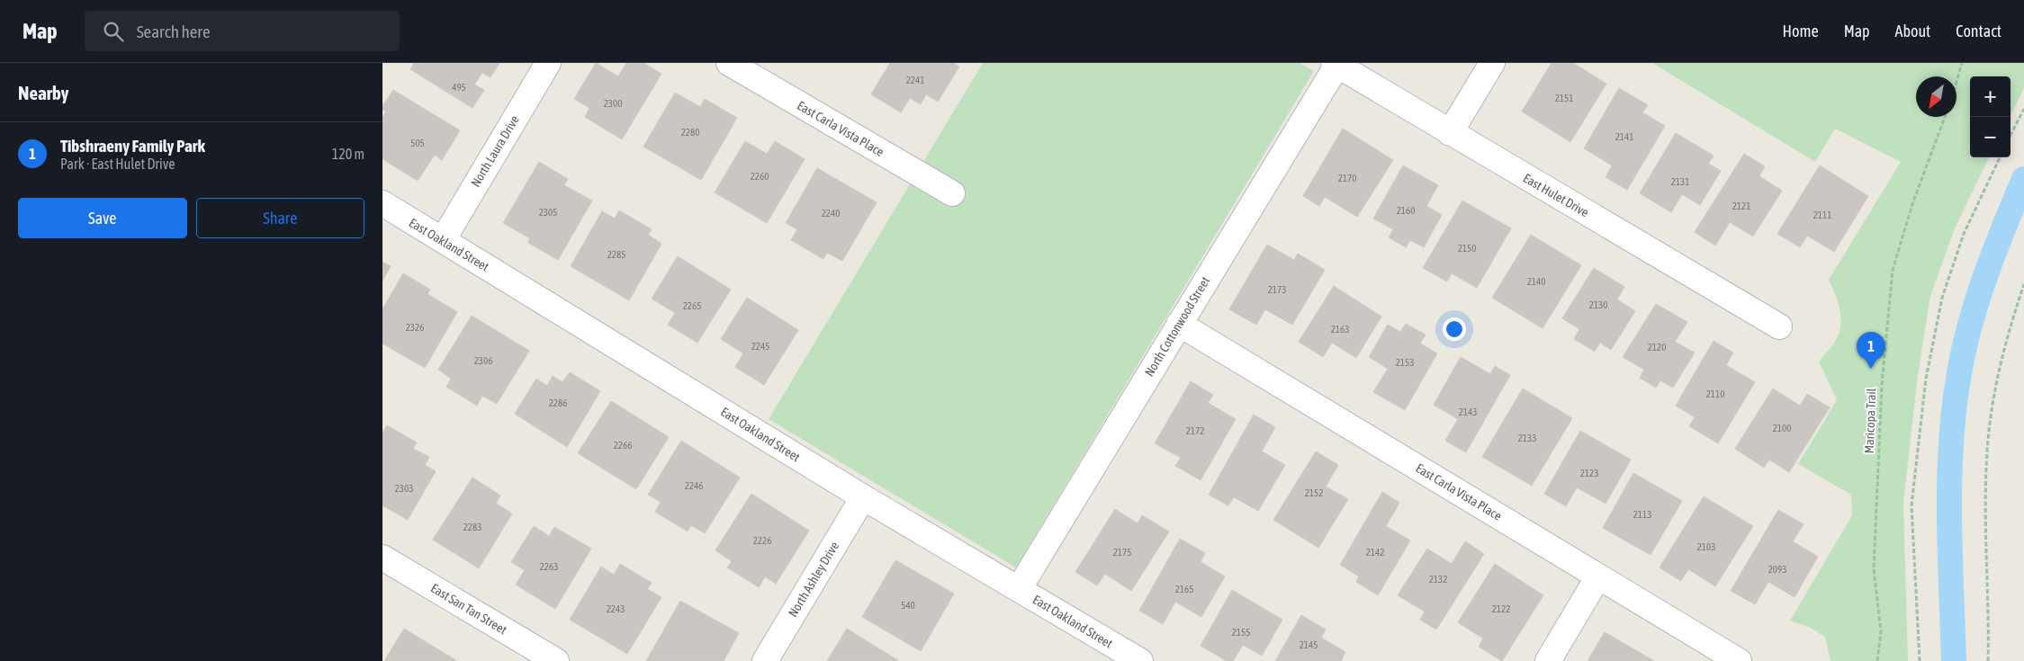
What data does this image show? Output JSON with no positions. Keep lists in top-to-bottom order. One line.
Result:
{"streets":{"street":["East Carla Vista Place","North Laura Drive","East Hulet Drive","East Oakland Street","North Cottonwood Street","North Ashley Drive","East San Tan Street"],"path":["Maricopa Trail"]},"crossings":[["East Carla Vista Place","North Cottonwood Street"],["North Laura Drive","East Oakland Street"],["East Hulet Drive","North Cottonwood Street"],["East Oakland Street","North Cottonwood Street"],["East Oakland Street","North Ashley Drive"]],"house_numbers":["2241","495","2151","2300","2280","2141","505","2260","2170","2131","2121","2160","2305","2240","2111","2150","2285","2140","2173","2130","2265","2326","2163","2245","2120","2306","2153","2110","2286","2143","2100","2172","2133","2266","2123","2246","2303","2152","2113","2283","2226","2103","2175","2142","2263","2093","2132","2165","540","2243","2122","2155","2145"],"north":"bottom left","page":{"header":"Map","search":"Search here","nav":["Home","Map","About","Contact"],"heading":"Nearby","map_buttons":["+","−"],"list":[{"mark":"1","name":"Tibshraeny Family Park","note":"Park · East Hulet Drive","value":"120 m"}],"buttons":["Save","Share"],"pins":"1"}}
